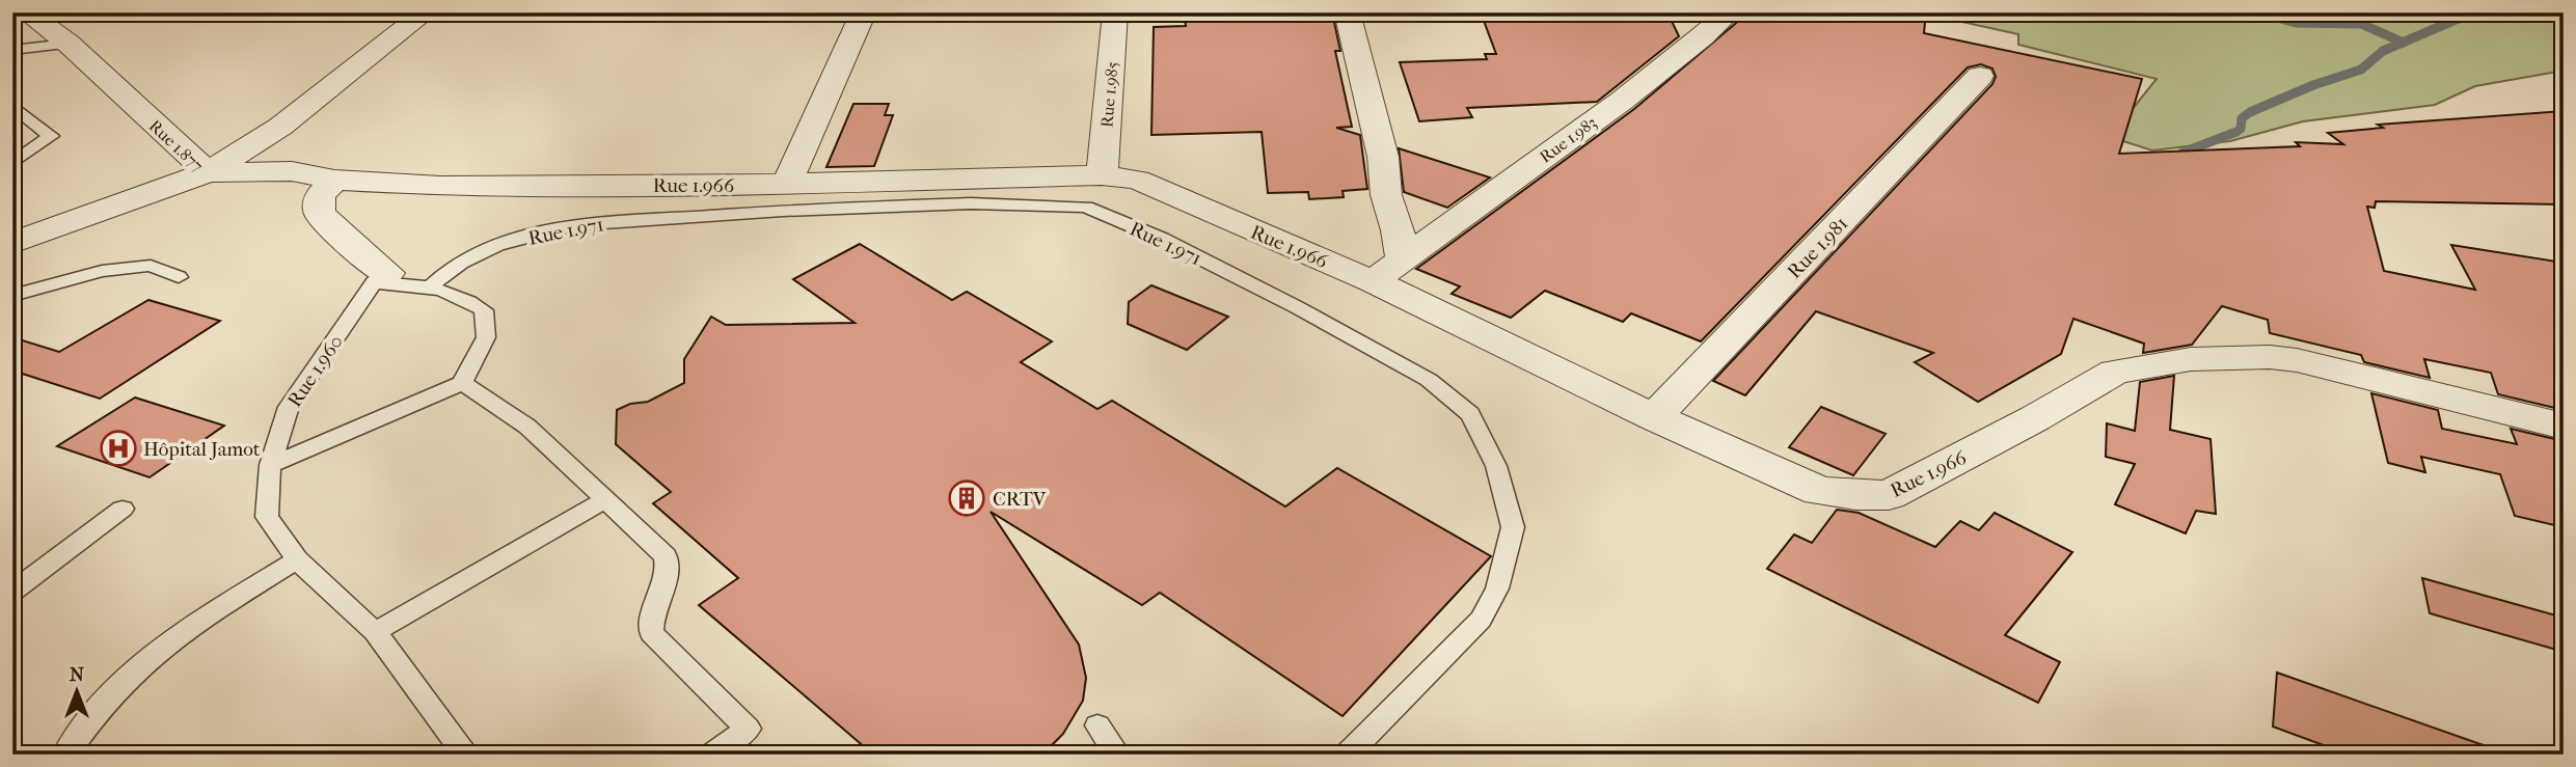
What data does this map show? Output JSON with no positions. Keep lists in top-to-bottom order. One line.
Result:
{"streets":{"street":["Rue 1.985","Rue 1.983","Rue 1.877","Rue 1.966","Rue 1.981"],"lane":["Rue 1.971","Rue 1.960"]},"crossings":[["Rue 1.985","Rue 1.966"],["Rue 1.983","Rue 1.966"],["Rue 1.877","Rue 1.966"],["Rue 1.966","Rue 1.981"]],"places":{"hospital":["Hôpital Jamot"],"building":["CRTV"]},"north":"top"}
